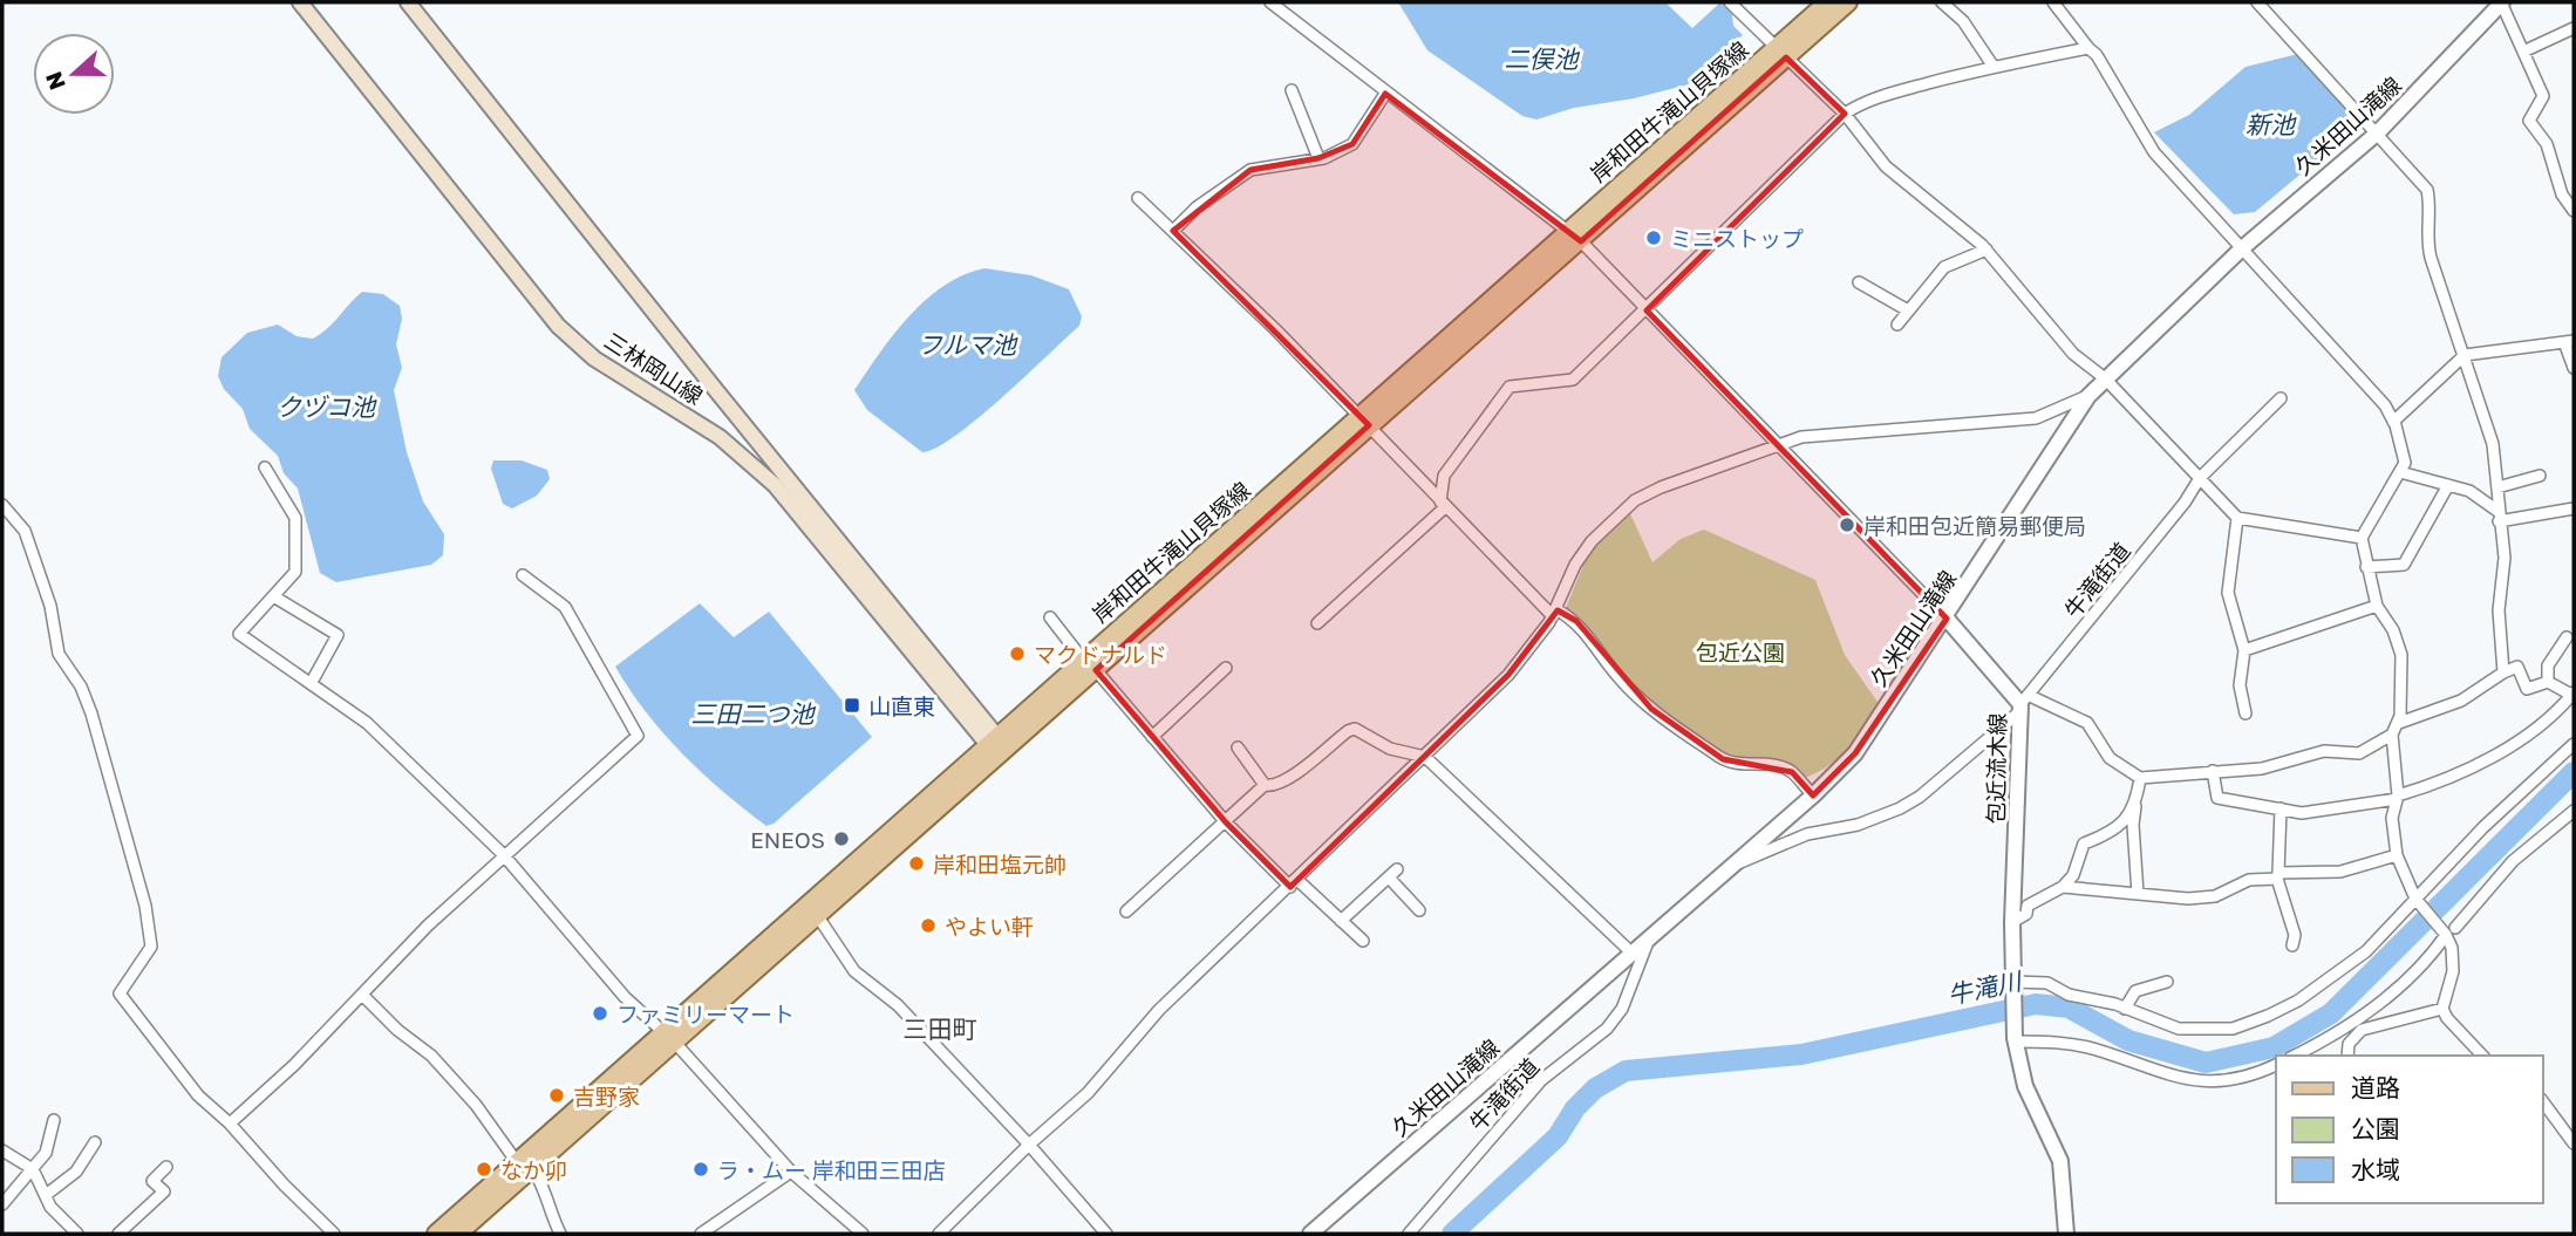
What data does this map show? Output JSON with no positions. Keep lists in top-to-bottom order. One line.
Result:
{"streets":{"main road":["岸和田牛滝山貝塚線","三林岡山線"],"street":["久米田山滝線","牛滝街道","包近流木線"]},"crossings":[["岸和田牛滝山貝塚線","三林岡山線"],["岸和田牛滝山貝塚線","包近流木線"],["久米田山滝線","牛滝街道"],["久米田山滝線","包近流木線"],["牛滝街道","包近流木線"]],"districts":["三田町"],"water":["二俣池","新池","フルマ池","クヅコ池","三田二つ池","牛滝川"],"parks":["包近公園"],"places":{"other":["ミニストップ","岸和田包近簡易郵便局","マクドナルド","ENEOS","岸和田塩元帥","やよい軒","ファミリーマート","吉野家","なか卯","ラ・ムー 岸和田三田店"],"transit":["山直東"]},"legend":["道路","公園","水域"],"north":"left"}
